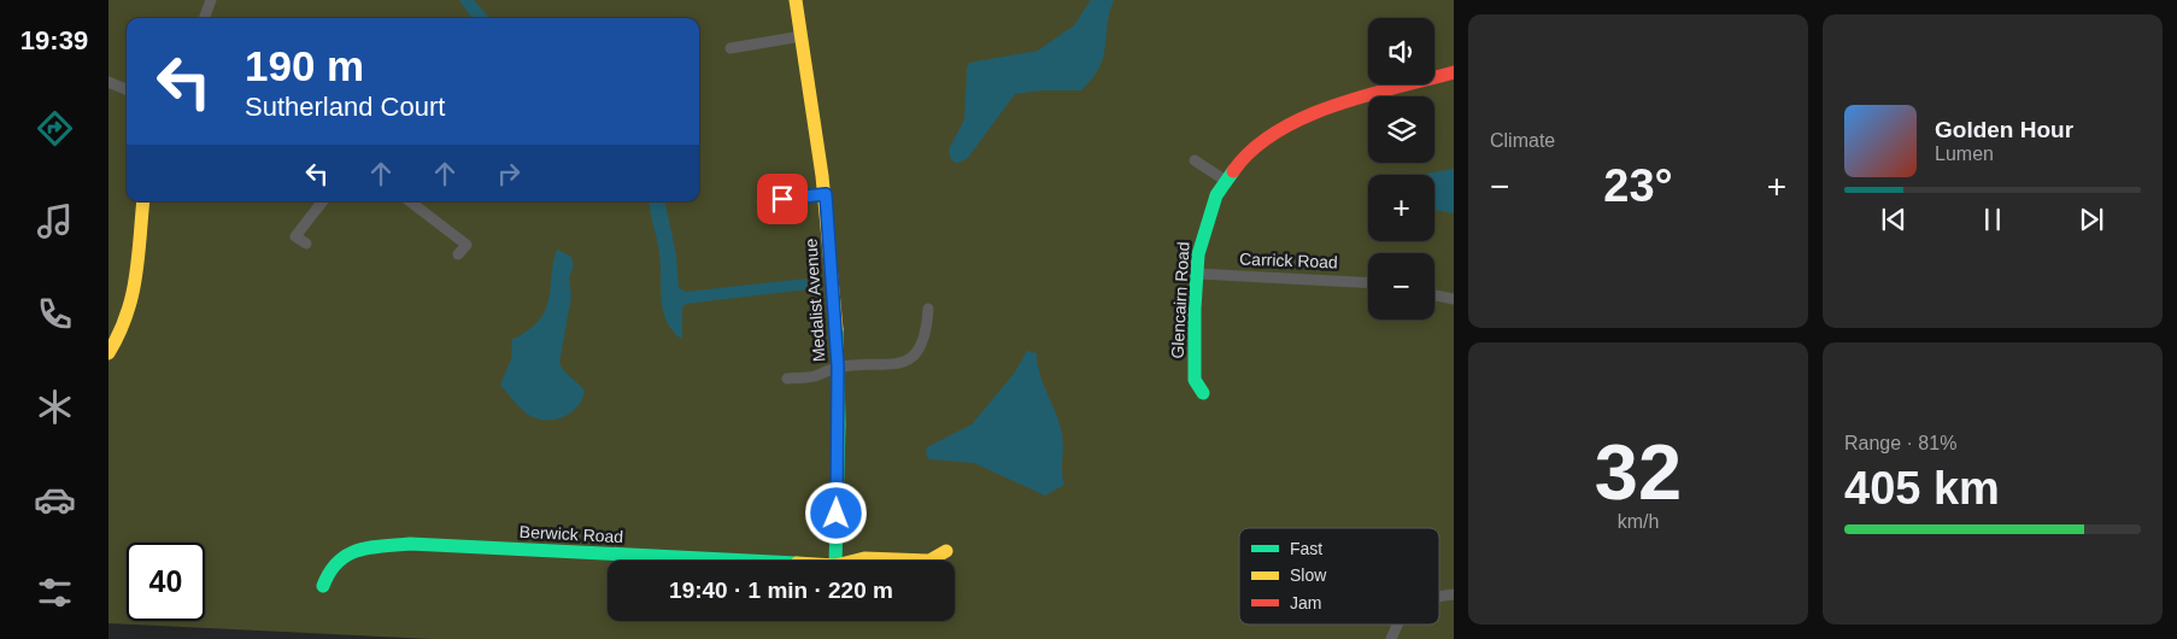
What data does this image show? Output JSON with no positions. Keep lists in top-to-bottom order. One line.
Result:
{"streets":{"street":["Carrick Road","Medalist Avenue","Glencairn Road","Berwick Road"]},"crossings":[["Carrick Road","Glencairn Road"]],"legend":["Fast","Slow","Jam"],"page":{"tabs":"19:39","tile":["Climate",["32","km/h"],["Range · 81%","405 km"]],"map_buttons":["+","−"],"turn":["190 m","Sutherland Court"],"song":["Golden Hour","Lumen"],"heat":["−","23°","+"],"limit":"40","trip":"19:40 · 1 min · 220 m"}}
